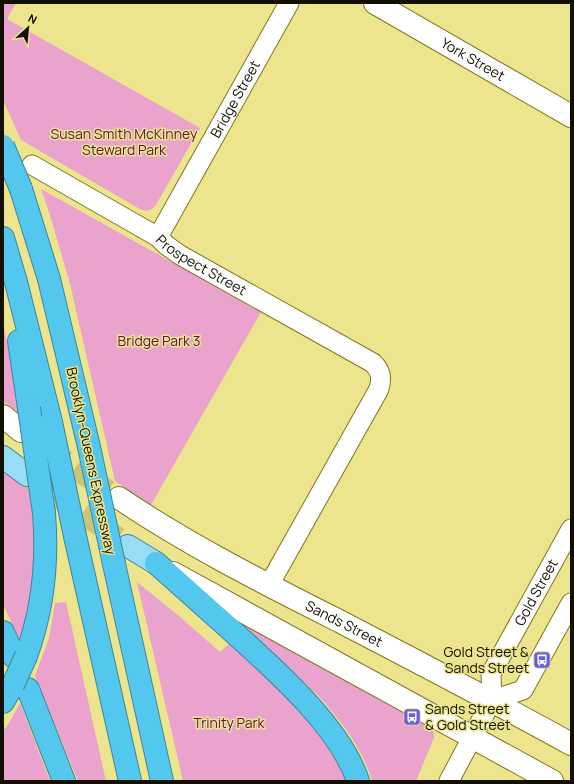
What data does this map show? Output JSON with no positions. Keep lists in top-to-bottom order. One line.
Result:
{"streets":{"highway":["Brooklyn-Queens Expressway"],"main road":["York Street","Sands Street"],"street":["Bridge Street","Prospect Street","Gold Street"]},"crossings":[["Bridge Street","Prospect Street"],["Prospect Street","Sands Street"],["Gold Street","Sands Street"]],"parks":["Susan Smith McKinney Steward Park","Bridge Park 3","Trinity Park"],"places":{"bus stop":["Gold Street & Sands Street","Sands Street & Gold Street"]},"north":"top right"}
